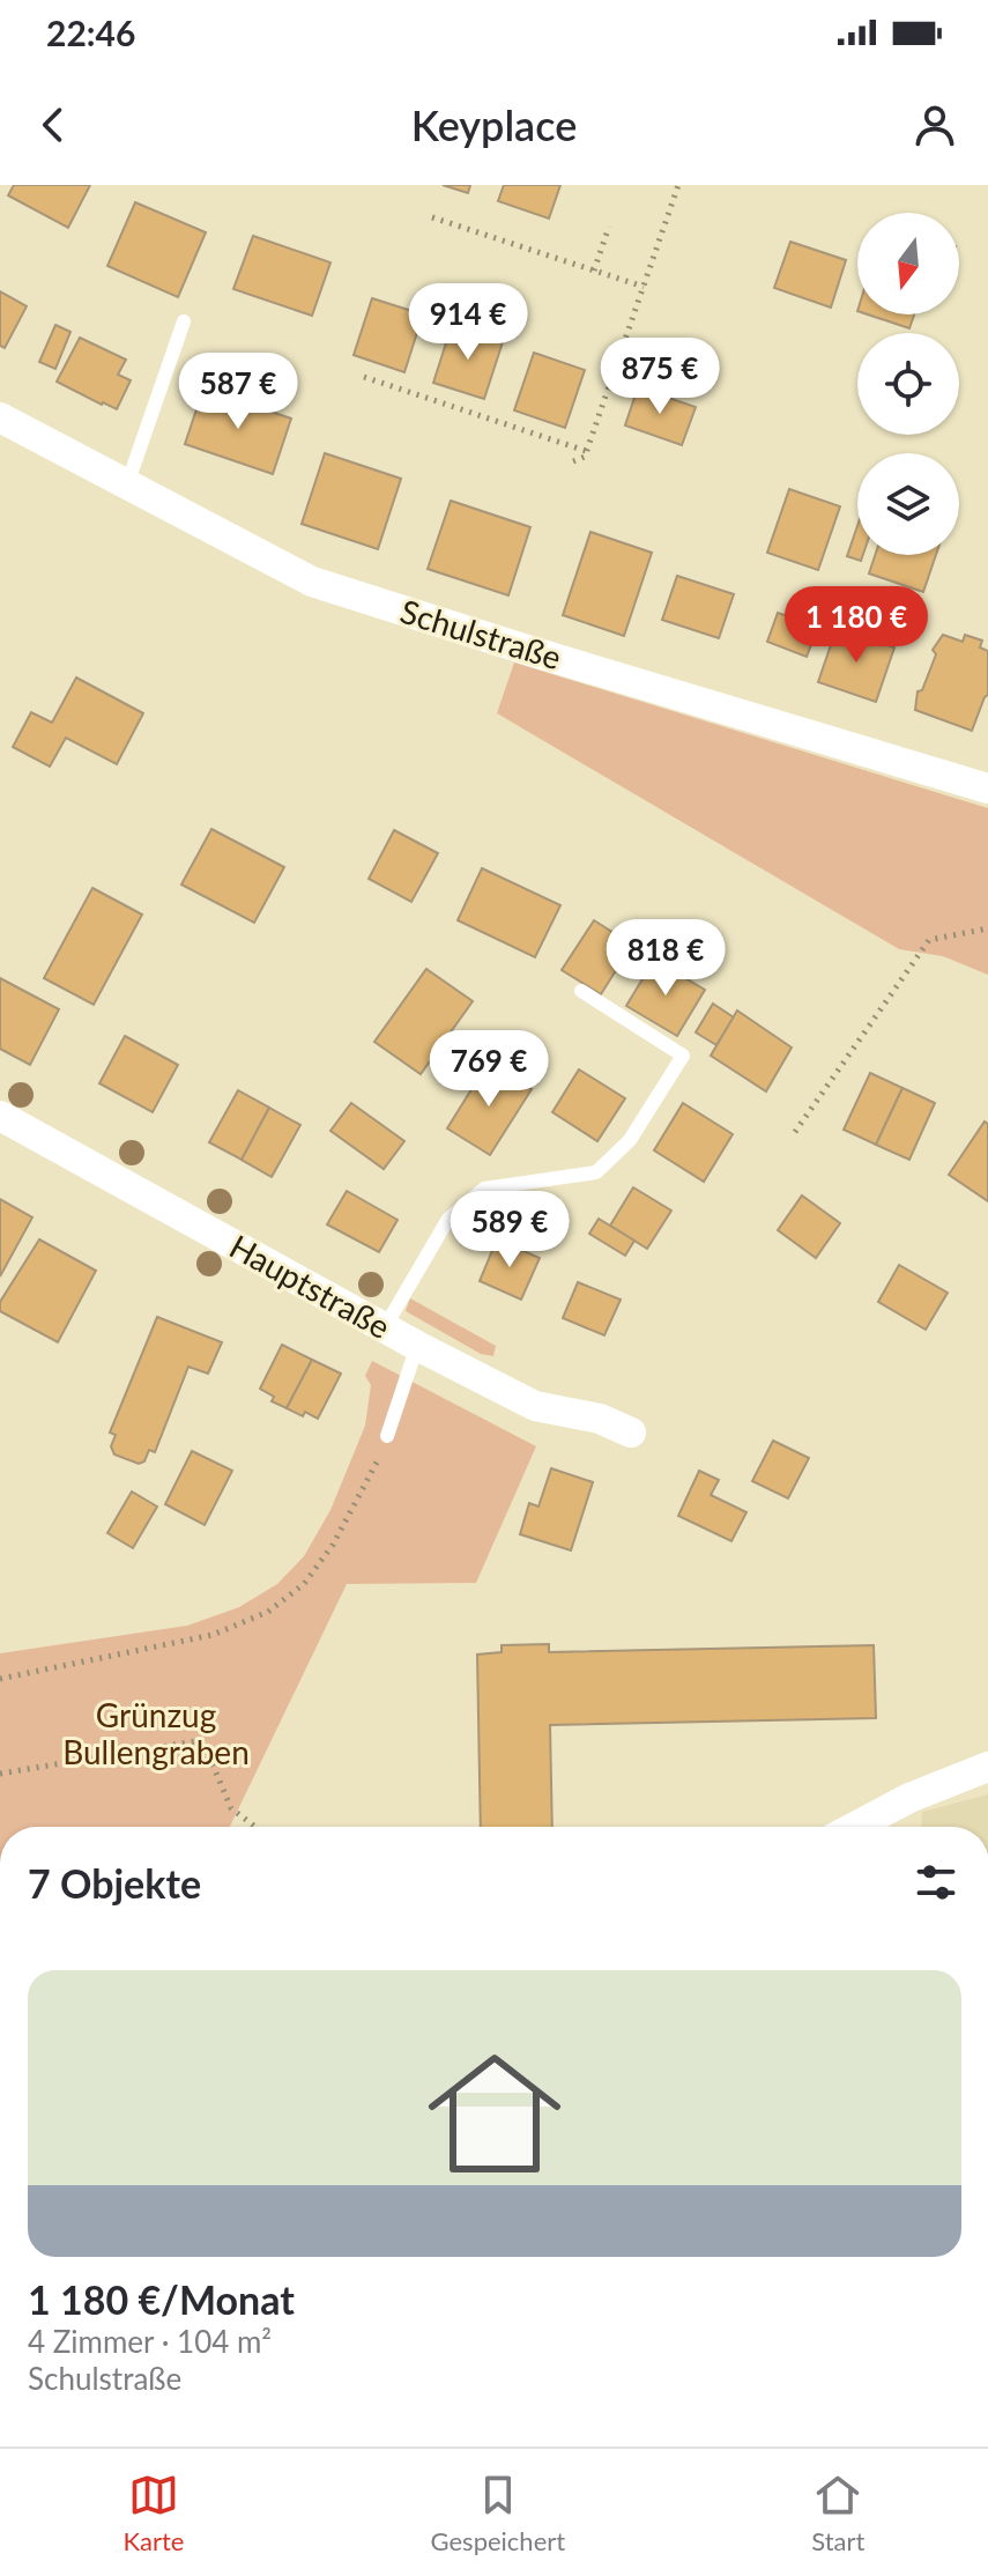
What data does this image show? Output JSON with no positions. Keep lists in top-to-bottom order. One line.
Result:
{"streets":{"street":["Schulstraße","Hauptstraße"]},"parks":["Grünzug Bullengraben"],"north":"bottom","page":{"status":"22:46","header":"Keyplace","price":["914 €","875 €","587 €","1 180 €","818 €","769 €","589 €"],"heading":"7 Objekte","list":[{"name":"1 180 €/Monat","note":"4 Zimmer · 104 m² · Schulstraße"}],"tabs":["Karte","Gespeichert","Start"]}}
